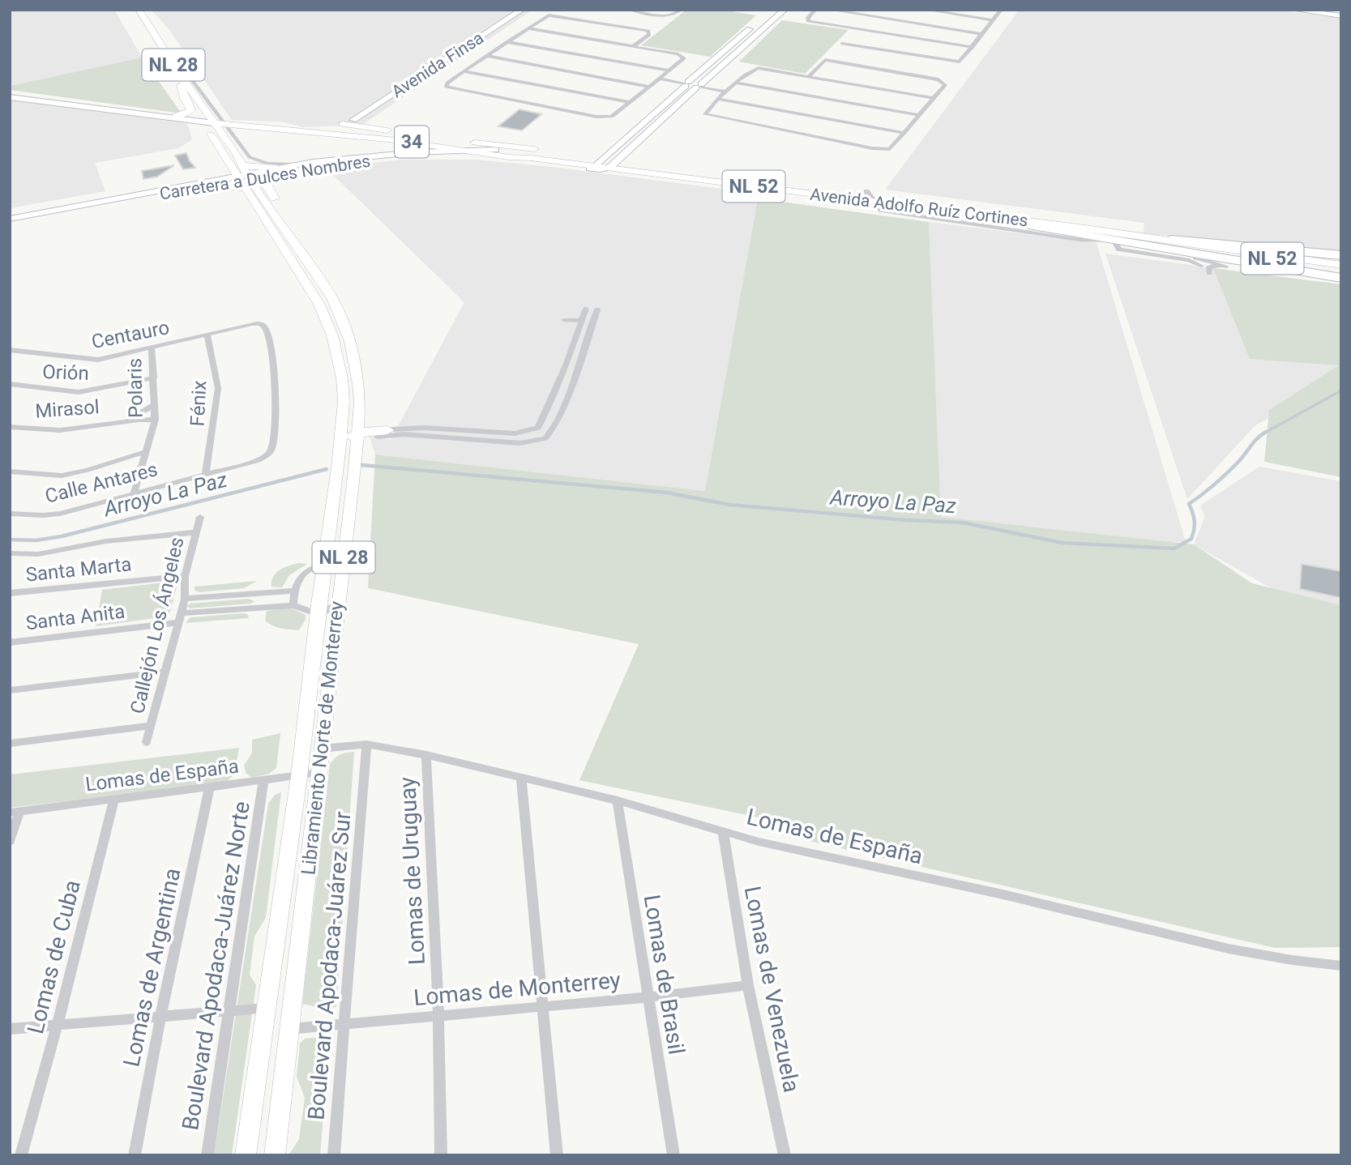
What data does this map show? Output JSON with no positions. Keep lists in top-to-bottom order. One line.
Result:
{"streets":{"main road":["NL 28","34","NL 52","Avenida Adolfo Ruíz Cortines","Libramiento Norte de Monterrey"],"street":["Avenida Finsa","Carretera a Dulces Nombres","Centauro","Orión","Polaris","Fénix","Mirasol","Calle Antares","Santa Marta","Santa Anita","Callejón Los Ángeles","Lomas de España","Lomas de Uruguay","Lomas de Cuba","Boulevard Apodaca-Juárez Norte","Boulevard Apodaca-Juárez Sur","Lomas de Argentina","Lomas de Brasil","Lomas de Monterrey","Lomas de Venezuela"]},"crossings":[["NL 28","Avenida Adolfo Ruíz Cortines"],["Carretera a Dulces Nombres","Avenida Adolfo Ruíz Cortines"],["Centauro","Polaris"],["Centauro","Fénix"],["Centauro","Calle Antares"],["Orión","Polaris"],["Polaris","Mirasol"],["Polaris","Calle Antares"],["Fénix","Calle Antares"],["Santa Marta","Callejón Los Ángeles"],["Santa Anita","Callejón Los Ángeles"],["Libramiento Norte de Monterrey","Lomas de España"],["Libramiento Norte de Monterrey","Lomas de Monterrey"],["Lomas de España","Lomas de Uruguay"],["Lomas de España","Lomas de Cuba"],["Lomas de España","Boulevard Apodaca-Juárez Norte"],["Lomas de España","Boulevard Apodaca-Juárez Sur"],["Lomas de España","Lomas de Argentina"],["Lomas de España","Lomas de Brasil"],["Lomas de España","Lomas de Venezuela"],["Lomas de Uruguay","Lomas de Monterrey"],["Boulevard Apodaca-Juárez Sur","Lomas de Monterrey"],["Lomas de Brasil","Lomas de Monterrey"],["Lomas de Monterrey","Lomas de Venezuela"]],"water":["Arroyo La Paz"]}
